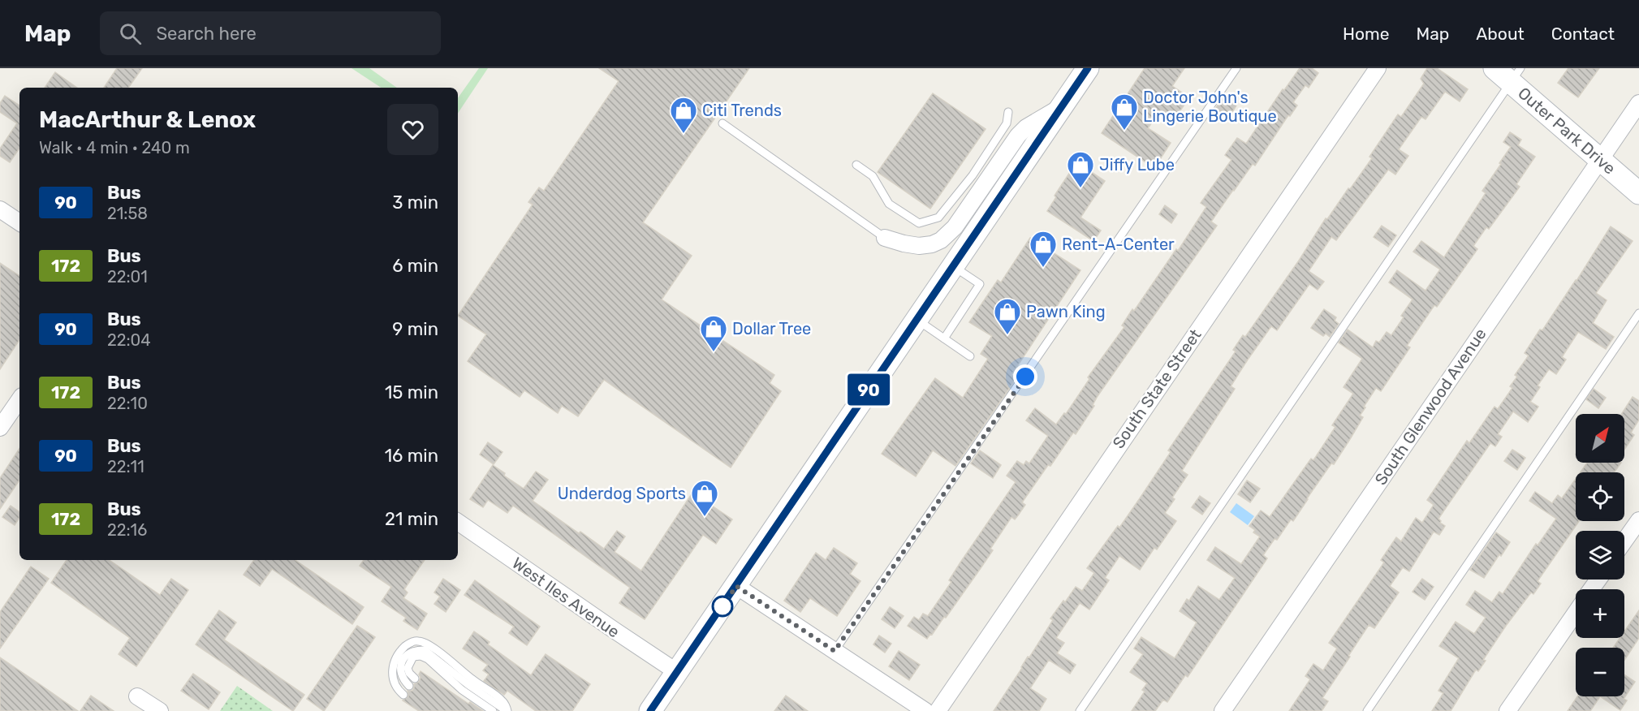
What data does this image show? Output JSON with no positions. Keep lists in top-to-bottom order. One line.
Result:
{"streets":{"main road":["Outer Park Drive"],"street":["South State Street","South Glenwood Avenue","West Iles Avenue"]},"crossings":[["Outer Park Drive","South Glenwood Avenue"]],"places":{"shop":["Doctor John's Lingerie Boutique","Citi Trends","Jiffy Lube","Rent-A-Center","Pawn King","Dollar Tree","Underdog Sports"]},"lines":["bus line 90"],"north":"top right","page":{"header":"Map","search":"Search here","nav":["Home","Map","About","Contact"],"on_map":"90","heading":["MacArthur & Lenox","Walk · 4 min · 240 m"],"list":[{"mark":"90","name":"Bus","note":"21:58","value":"3 min"},{"mark":"172","name":"Bus","note":"22:01","value":"6 min"},{"mark":"90","name":"Bus","note":"22:04","value":"9 min"},{"mark":"172","name":"Bus","note":"22:10","value":"15 min"},{"mark":"90","name":"Bus","note":"22:11","value":"16 min"},{"mark":"172","name":"Bus","note":"22:16","value":"21 min"}],"map_buttons":["+","−"]}}
